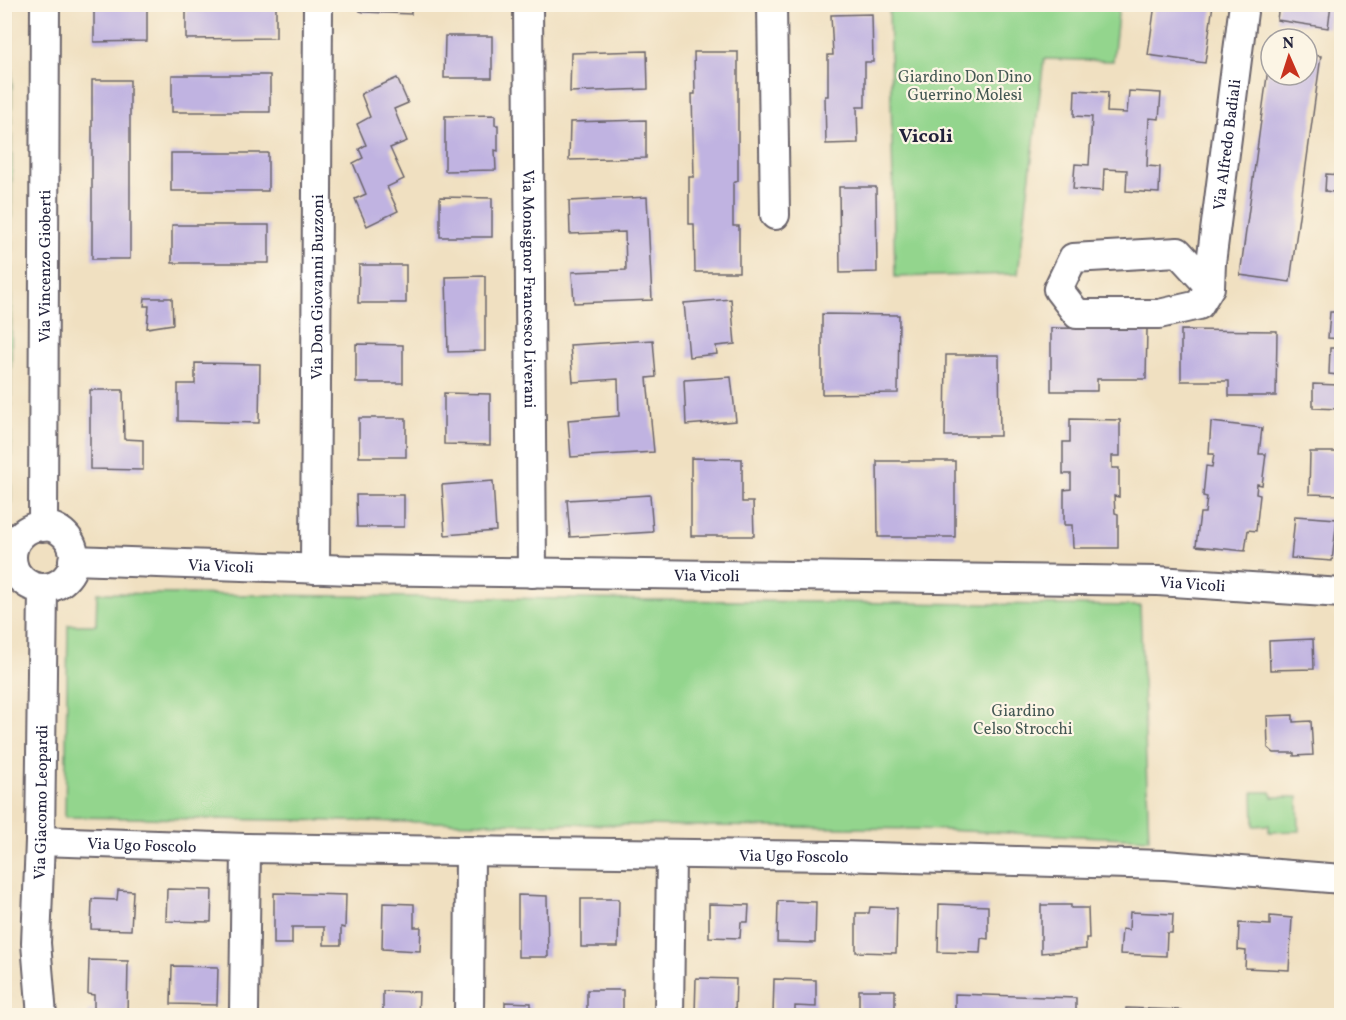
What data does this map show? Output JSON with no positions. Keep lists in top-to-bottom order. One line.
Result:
{"streets":{"street":["Via Alfredo Badiali","Via Vincenzo Gioberti","Via Don Giovanni Buzzoni","Via Monsignor Francesco Liverani","Via Vicoli","Via Giacomo Leopardi","Via Ugo Foscolo"]},"crossings":[["Via Vincenzo Gioberti","Via Vicoli"],["Via Vincenzo Gioberti","Via Giacomo Leopardi"],["Via Don Giovanni Buzzoni","Via Vicoli"],["Via Monsignor Francesco Liverani","Via Vicoli"],["Via Vicoli","Via Giacomo Leopardi"],["Via Giacomo Leopardi","Via Ugo Foscolo"]],"districts":["Vicoli"],"parks":["Giardino Don Dino Guerrino Molesi","Giardino Celso Strocchi"],"north":"top"}
